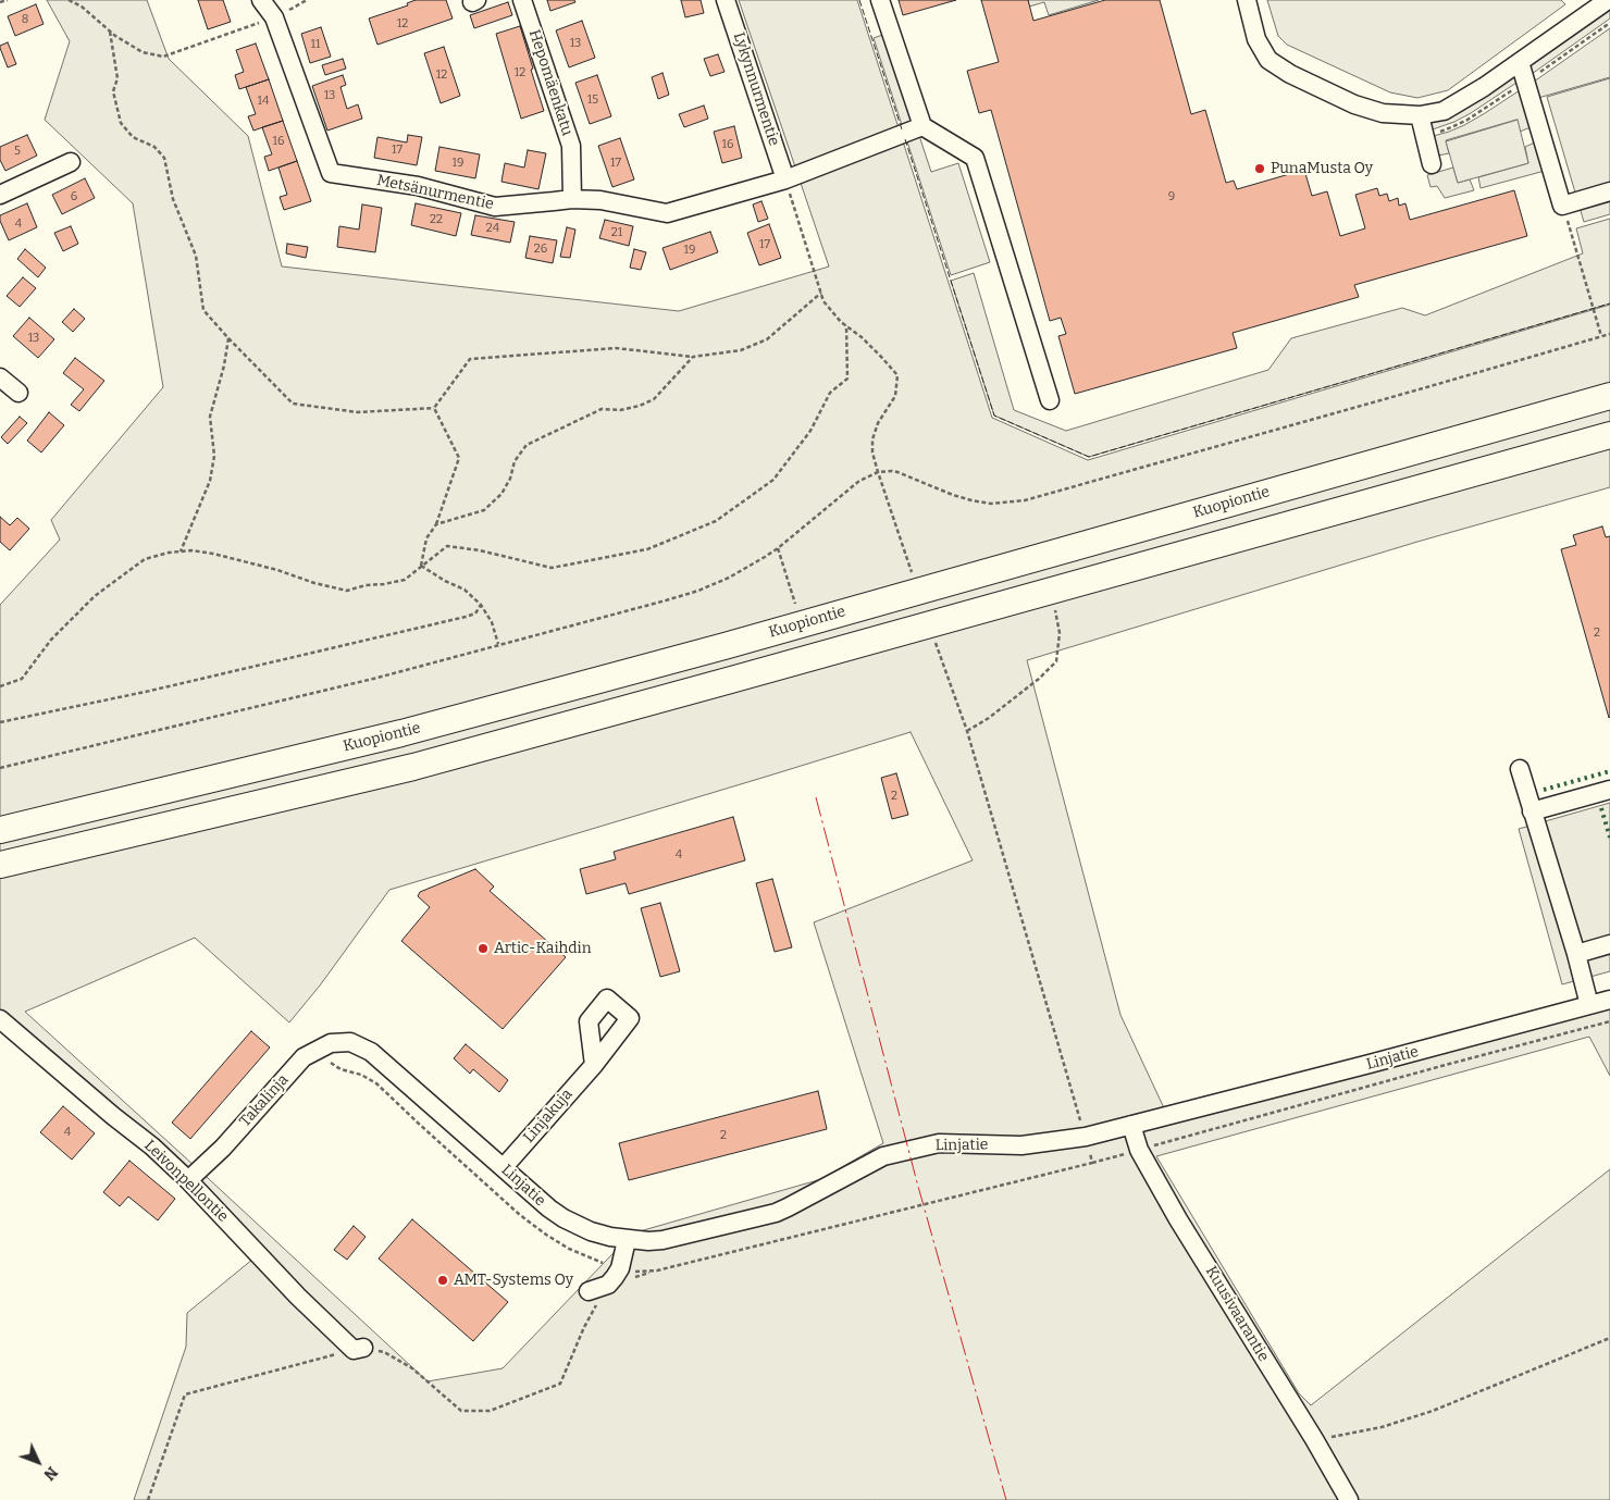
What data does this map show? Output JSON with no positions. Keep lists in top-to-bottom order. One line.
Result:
{"streets":{"highway":["Kuopiontie"],"street":["Hepomäenkatu","Lykynnurmentie","Metsänurmentie","Linjatie","Takalinja","Linjakuja","Leivonpellontie","Kuusivaarantie"]},"crossings":[["Hepomäenkatu","Metsänurmentie"],["Lykynnurmentie","Metsänurmentie"],["Linjatie","Takalinja"],["Linjatie","Linjakuja"],["Linjatie","Kuusivaarantie"],["Takalinja","Leivonpellontie"]],"places":["PunaMusta Oy","Artic-Kaihdin","AMT-Systems Oy"],"house_numbers":["8","12","13","11","12","12","13","15","14","16","16","17","5","19","17","6","9","22","4","24","21","17","26","19","13","2","2","4","4","2"],"north":"bottom right"}
